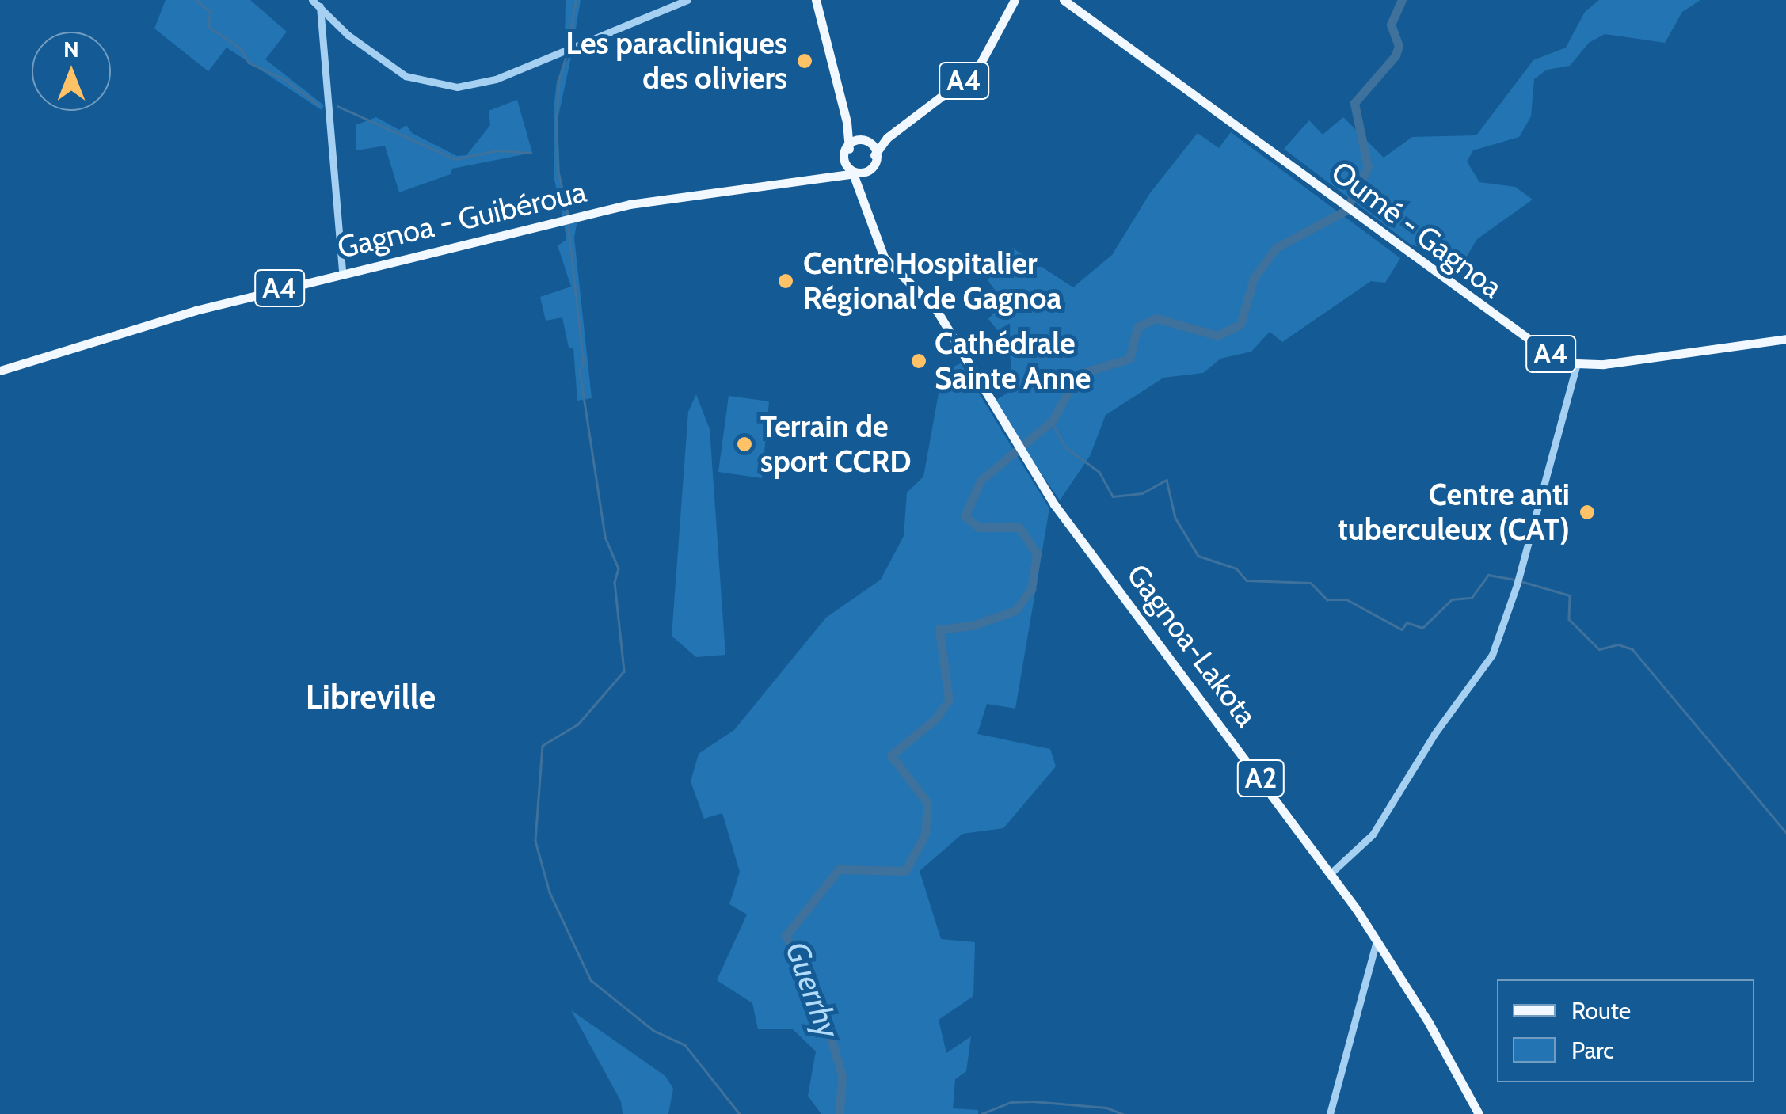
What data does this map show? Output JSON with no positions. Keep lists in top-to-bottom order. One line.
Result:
{"streets":{"main road":["A4","Gagnoa - Guibéroua","Oumé - Gagnoa","Gagnoa-Lakota","A2"]},"crossings":[["A4","Gagnoa-Lakota"],["Gagnoa - Guibéroua","Gagnoa-Lakota"]],"districts":["Libreville"],"water":["Guerrhy"],"places":["Les paracliniques des oliviers","Centre Hospitalier Régional de Gagnoa","Cathédrale Sainte Anne","Terrain de sport CCRD","Centre anti tuberculeux (CAT)"],"legend":["Route","Parc"],"north":"top"}
